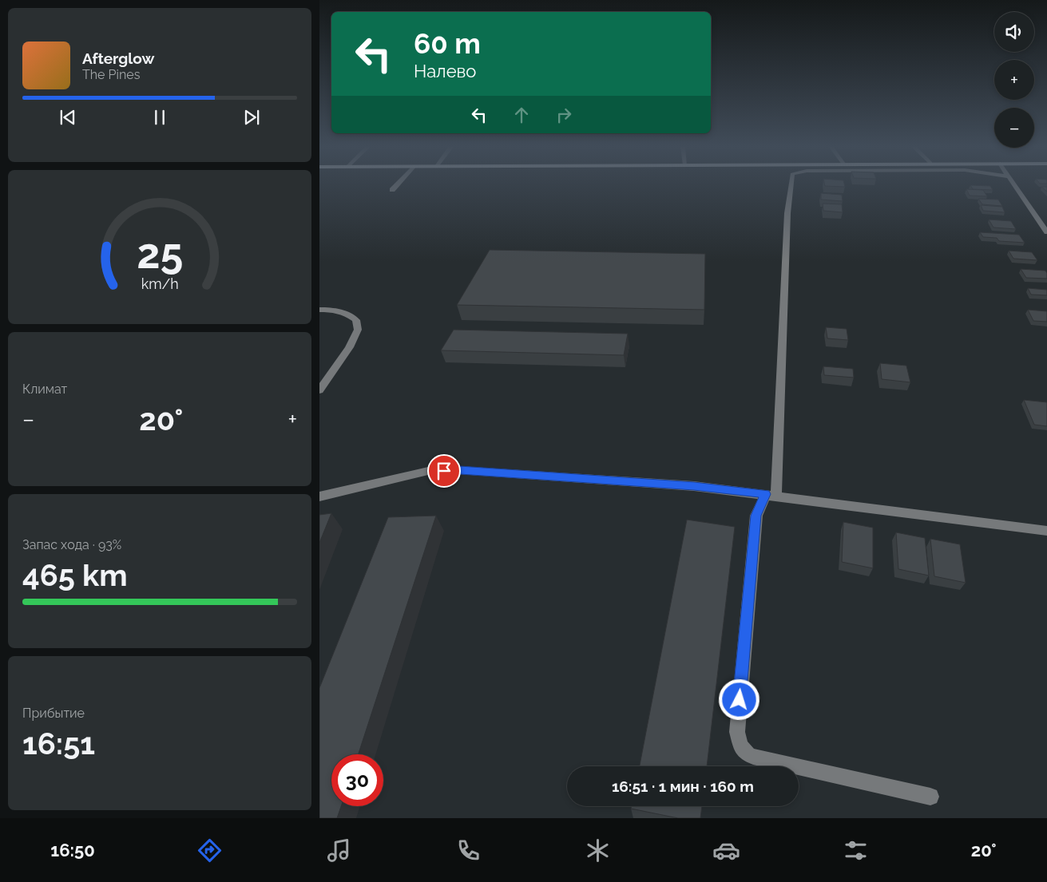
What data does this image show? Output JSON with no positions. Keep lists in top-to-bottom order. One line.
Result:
{"page":{"map_buttons":["+","−"],"turn":["60 m","Налево"],"song":["Afterglow","The Pines"],"tile":["Климат",["Запас хода · 93%","465 km"],["Прибытие","16:51"]],"heat":["−","20°","+"],"limit":"30","trip":"16:51 · 1 мин · 160 m","tabs":["16:50","20°"],"gauge":["25","km/h"]}}
